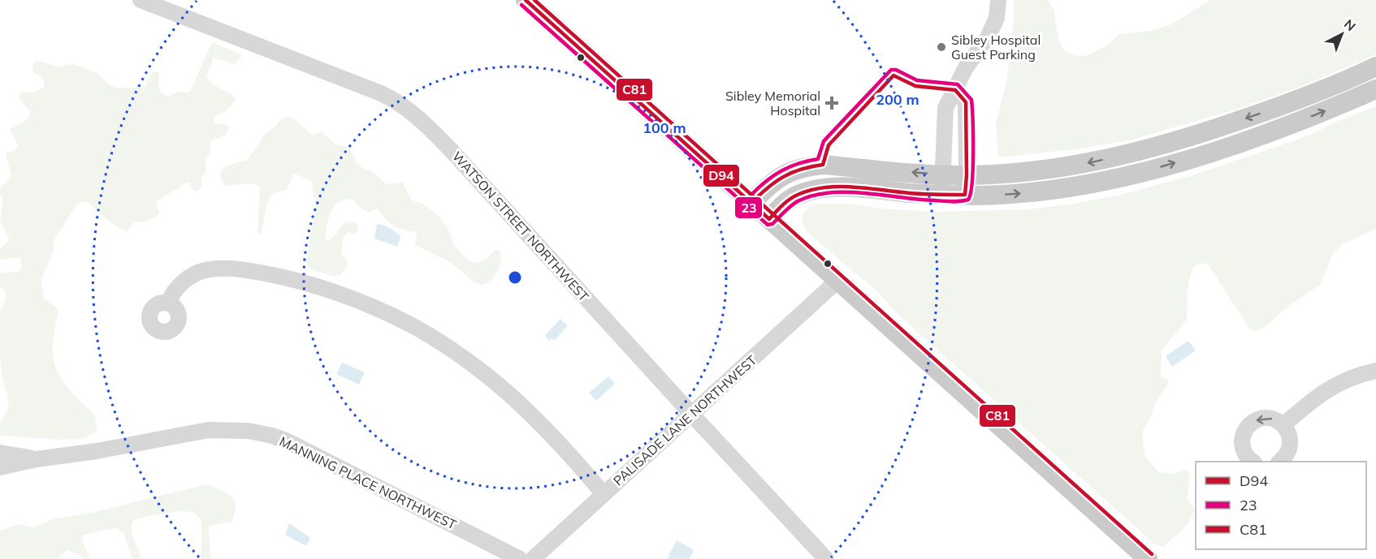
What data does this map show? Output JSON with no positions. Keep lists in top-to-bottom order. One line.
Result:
{"streets":{"street":["WATSON STREET NORTHWEST","PALISADE LANE NORTHWEST","MANNING PLACE NORTHWEST"]},"crossings":[["WATSON STREET NORTHWEST","PALISADE LANE NORTHWEST"]],"places":{"other":["Sibley Hospital Guest Parking"],"health":["Sibley Memorial Hospital"]},"lines":["transit line D94","transit line C81","transit line 23"],"legend":["D94","23","C81"],"north":"top right","rings":["200 m","100 m"]}
